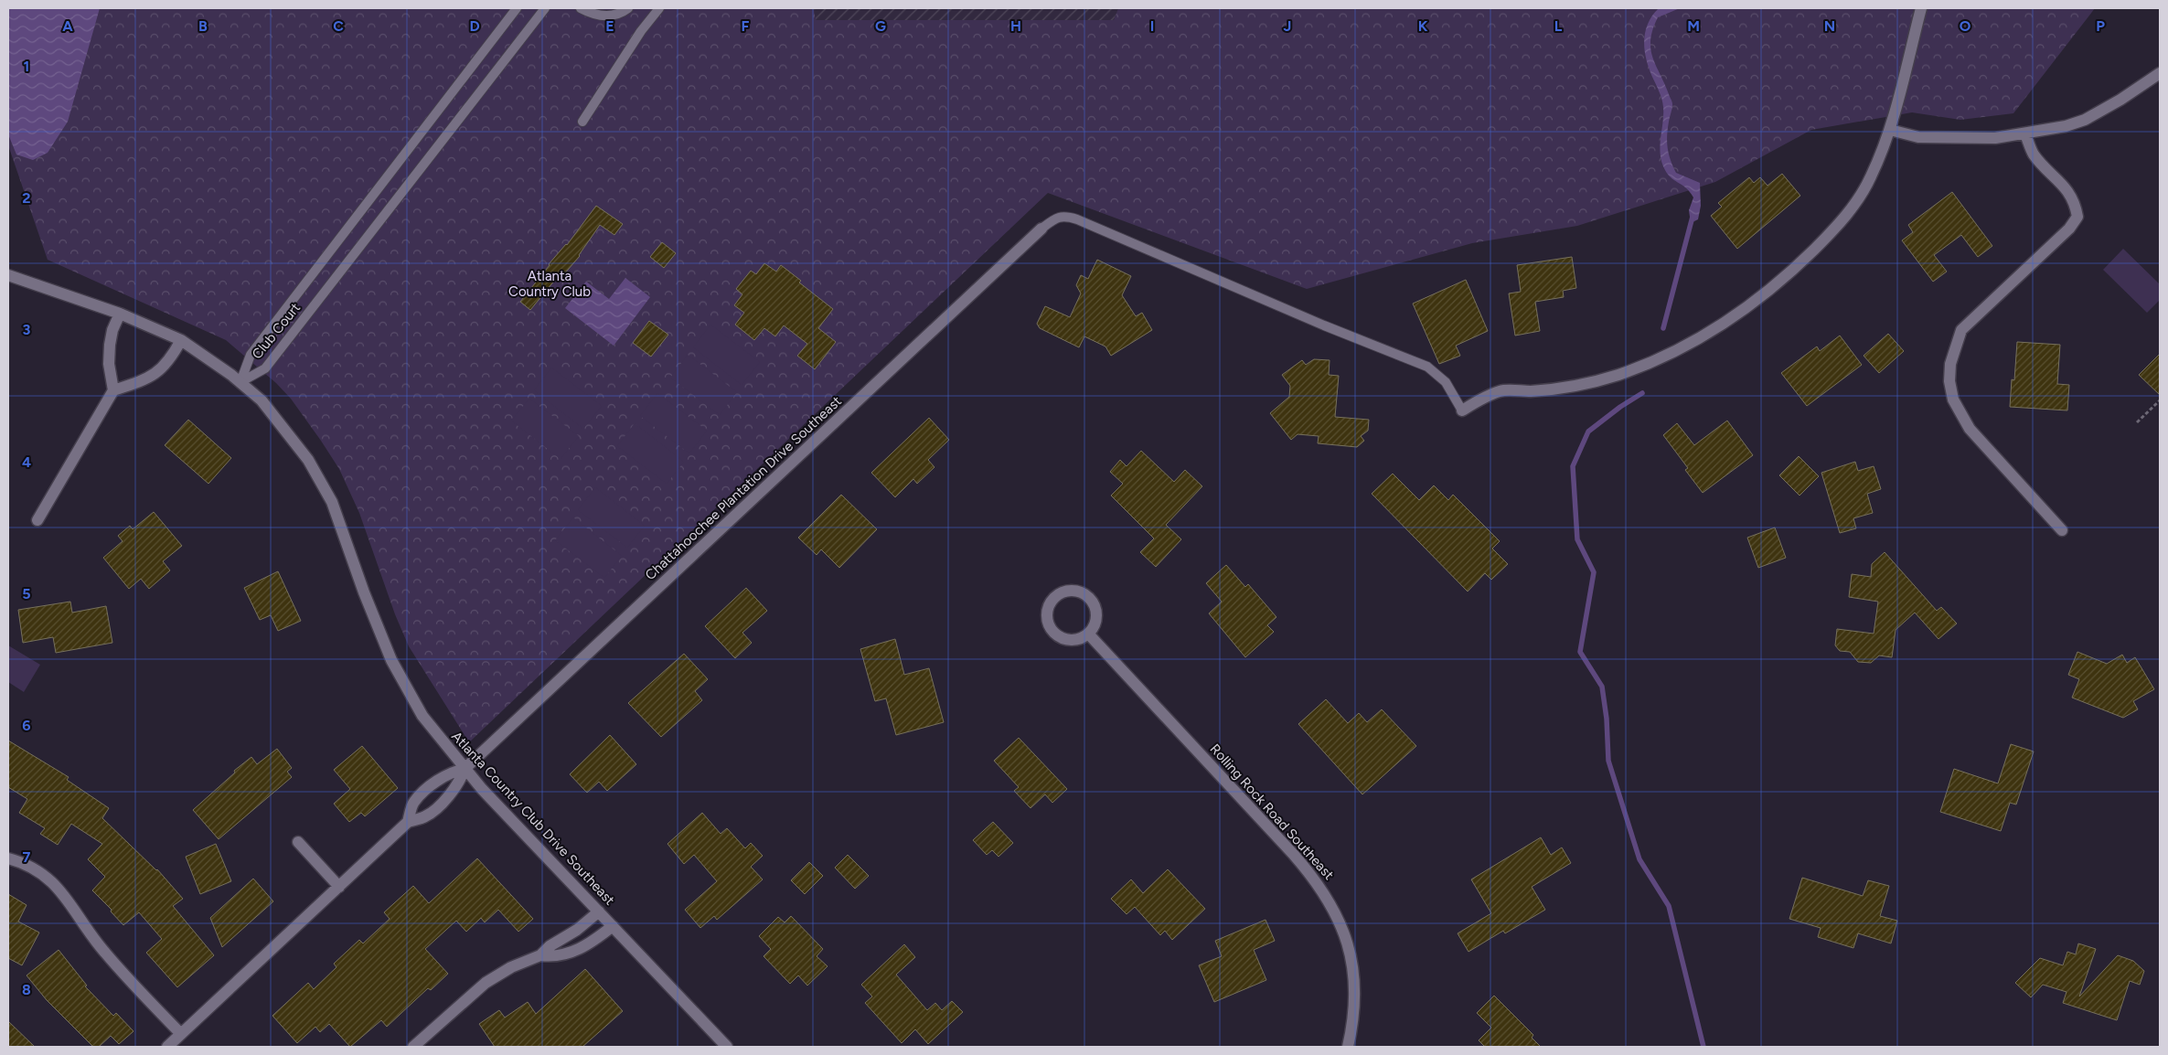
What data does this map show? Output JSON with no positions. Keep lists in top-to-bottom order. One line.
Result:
{"streets":{"street":["Chattahoochee Plantation Drive Southeast","Rolling Rock Road Southeast","Atlanta Country Club Drive Southeast"],"lane":["Club Court"]},"crossings":[["Club Court","Atlanta Country Club Drive Southeast"],["Chattahoochee Plantation Drive Southeast","Atlanta Country Club Drive Southeast"]],"parks":["Atlanta Country Club"],"grid":{"columns":["A","B","C","D","E","F","G","H","I","J","K","L","M","N","O","P"],"rows":["1","2","3","4","5","6","7","8"]}}
